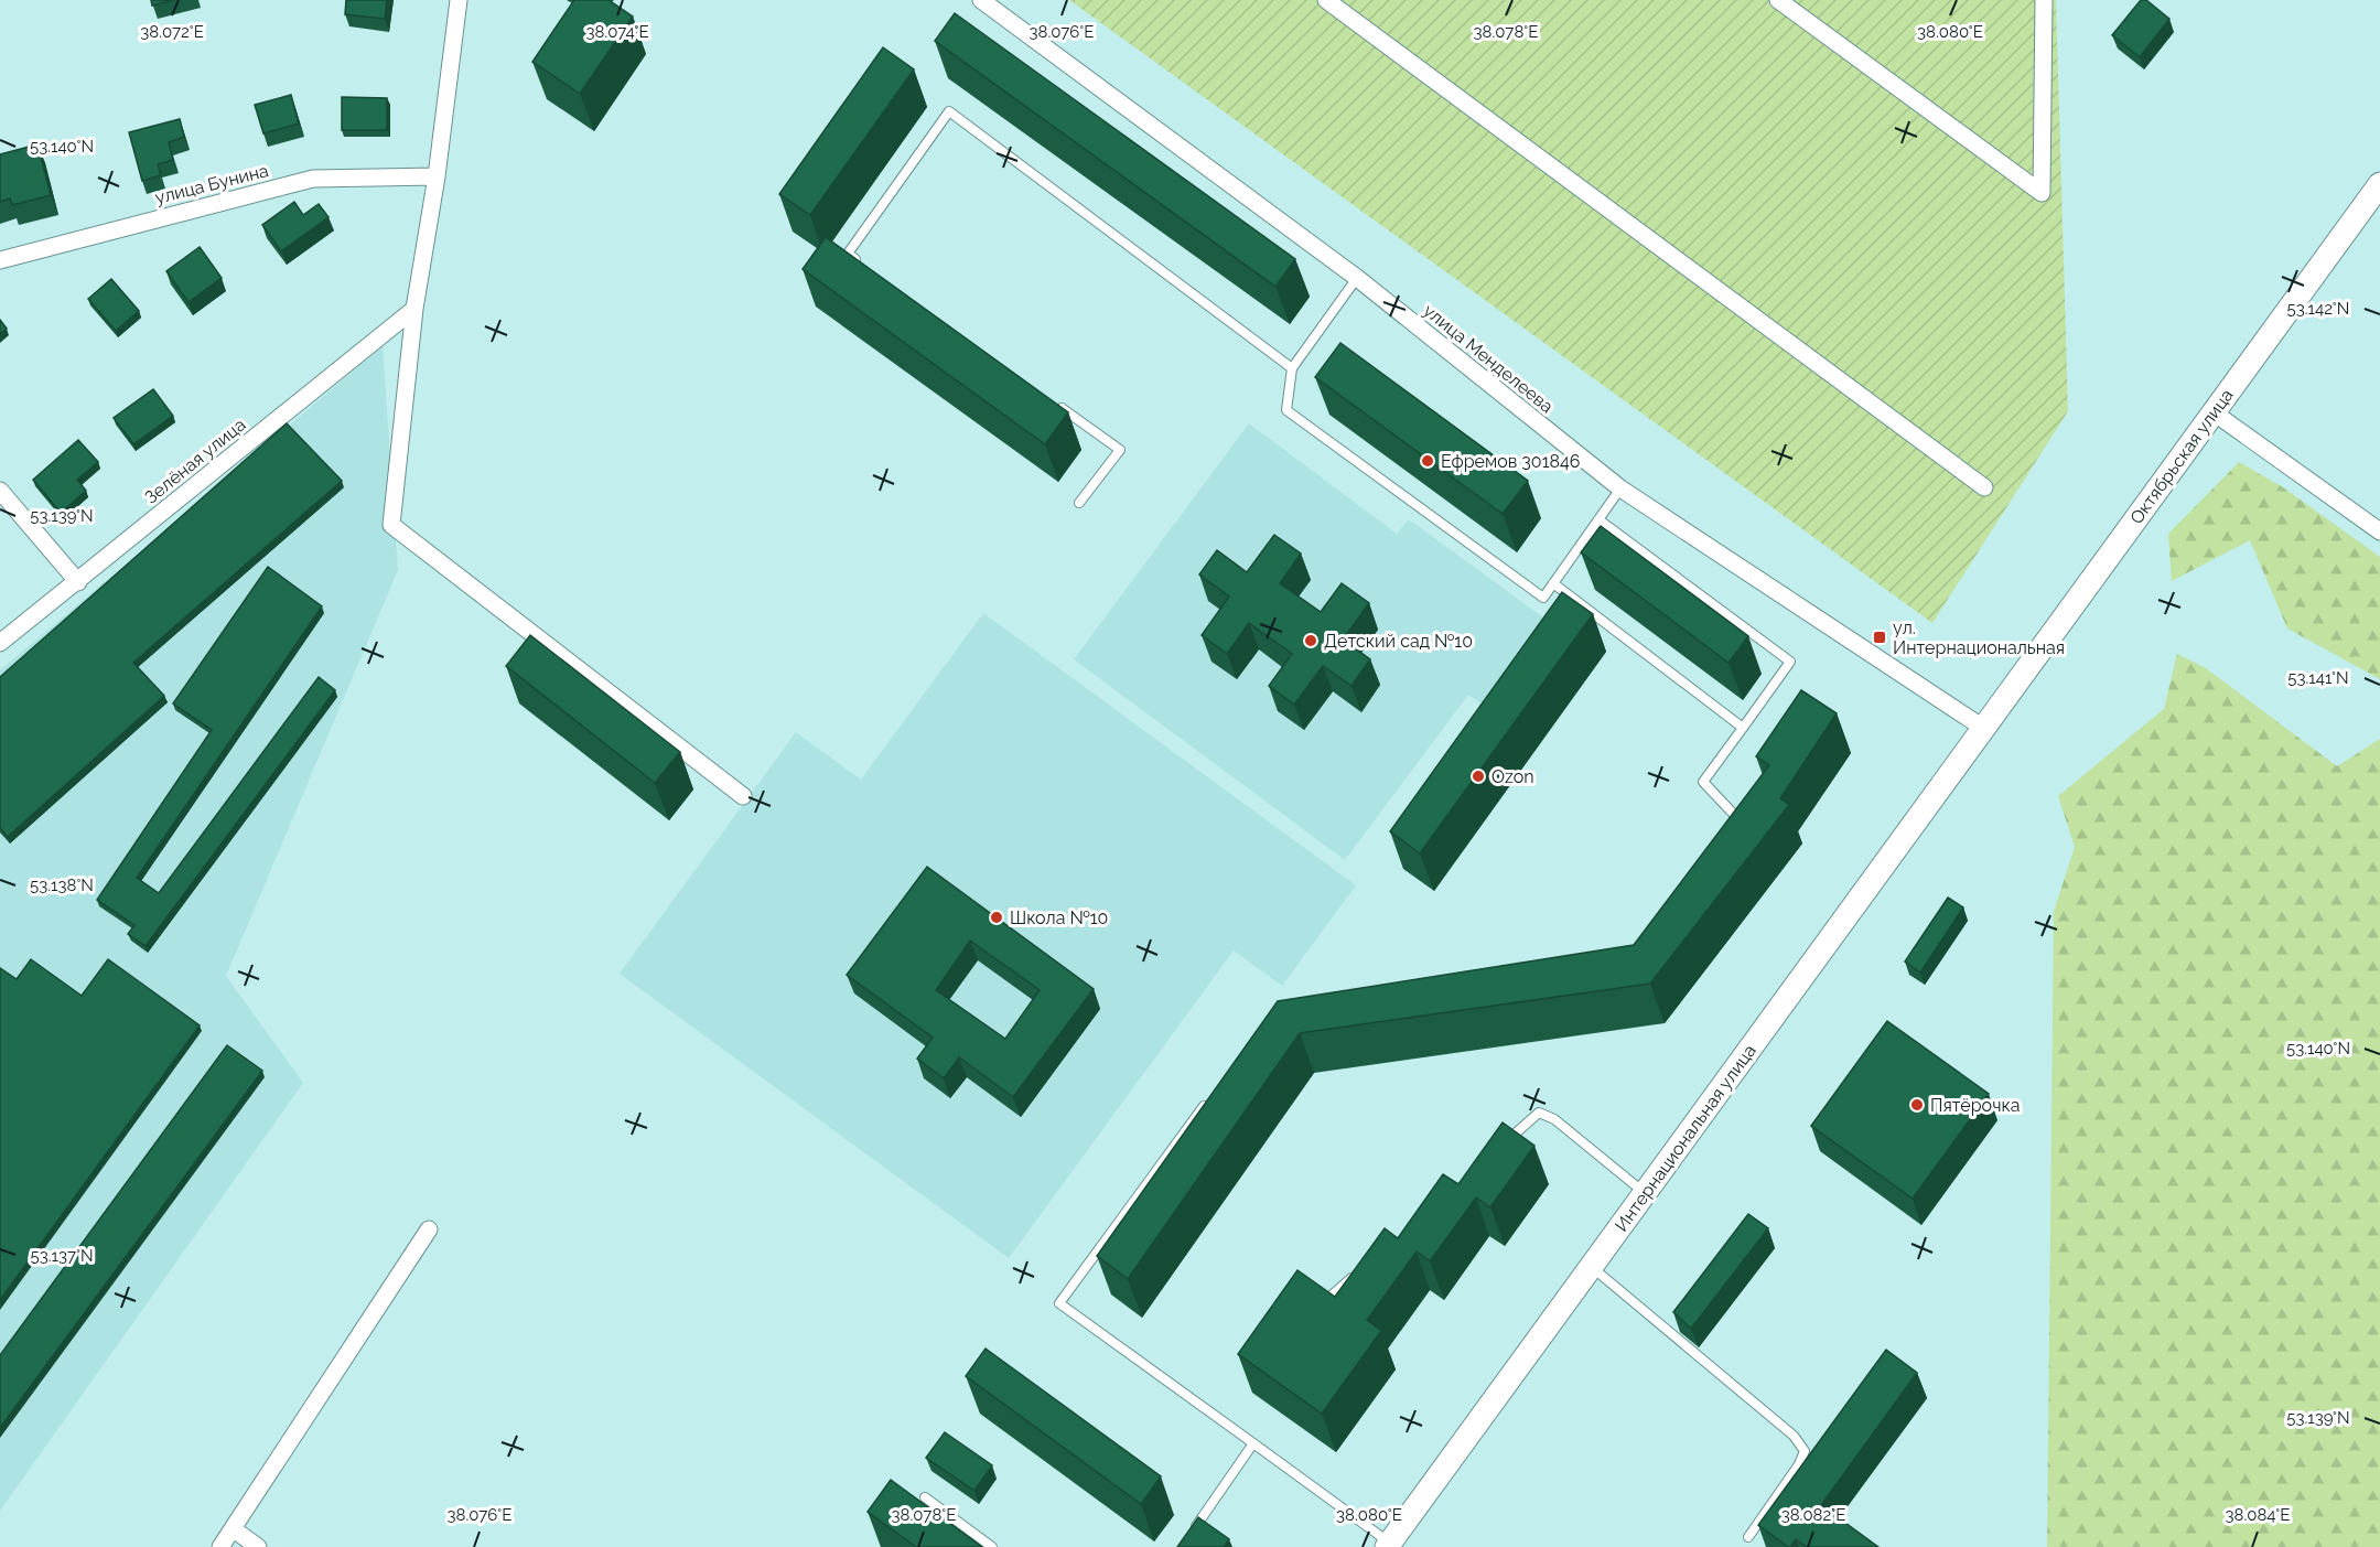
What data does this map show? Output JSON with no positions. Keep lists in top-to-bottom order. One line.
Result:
{"streets":{"street":["улица Бунина","улица Менделеева","Октябрьская улица","Зелёная улица","Интернациональная улица"]},"crossings":[["улица Менделеева","Октябрьская улица"],["улица Менделеева","Интернациональная улица"],["Октябрьская улица","Интернациональная улица"]],"places":{"other":["Ефремов 301846","Детский сад №10","Ozon","Школа №10","Пятёрочка"],"transit":["ул. Интернациональная"]},"coordinates":["38.072°E","38.074°E","38.076°E","38.078°E","38.080°E","53.140°N","53.142°N","53.139°N","53.141°N","53.138°N","53.137°N","38.082°E","38.084°E"]}
